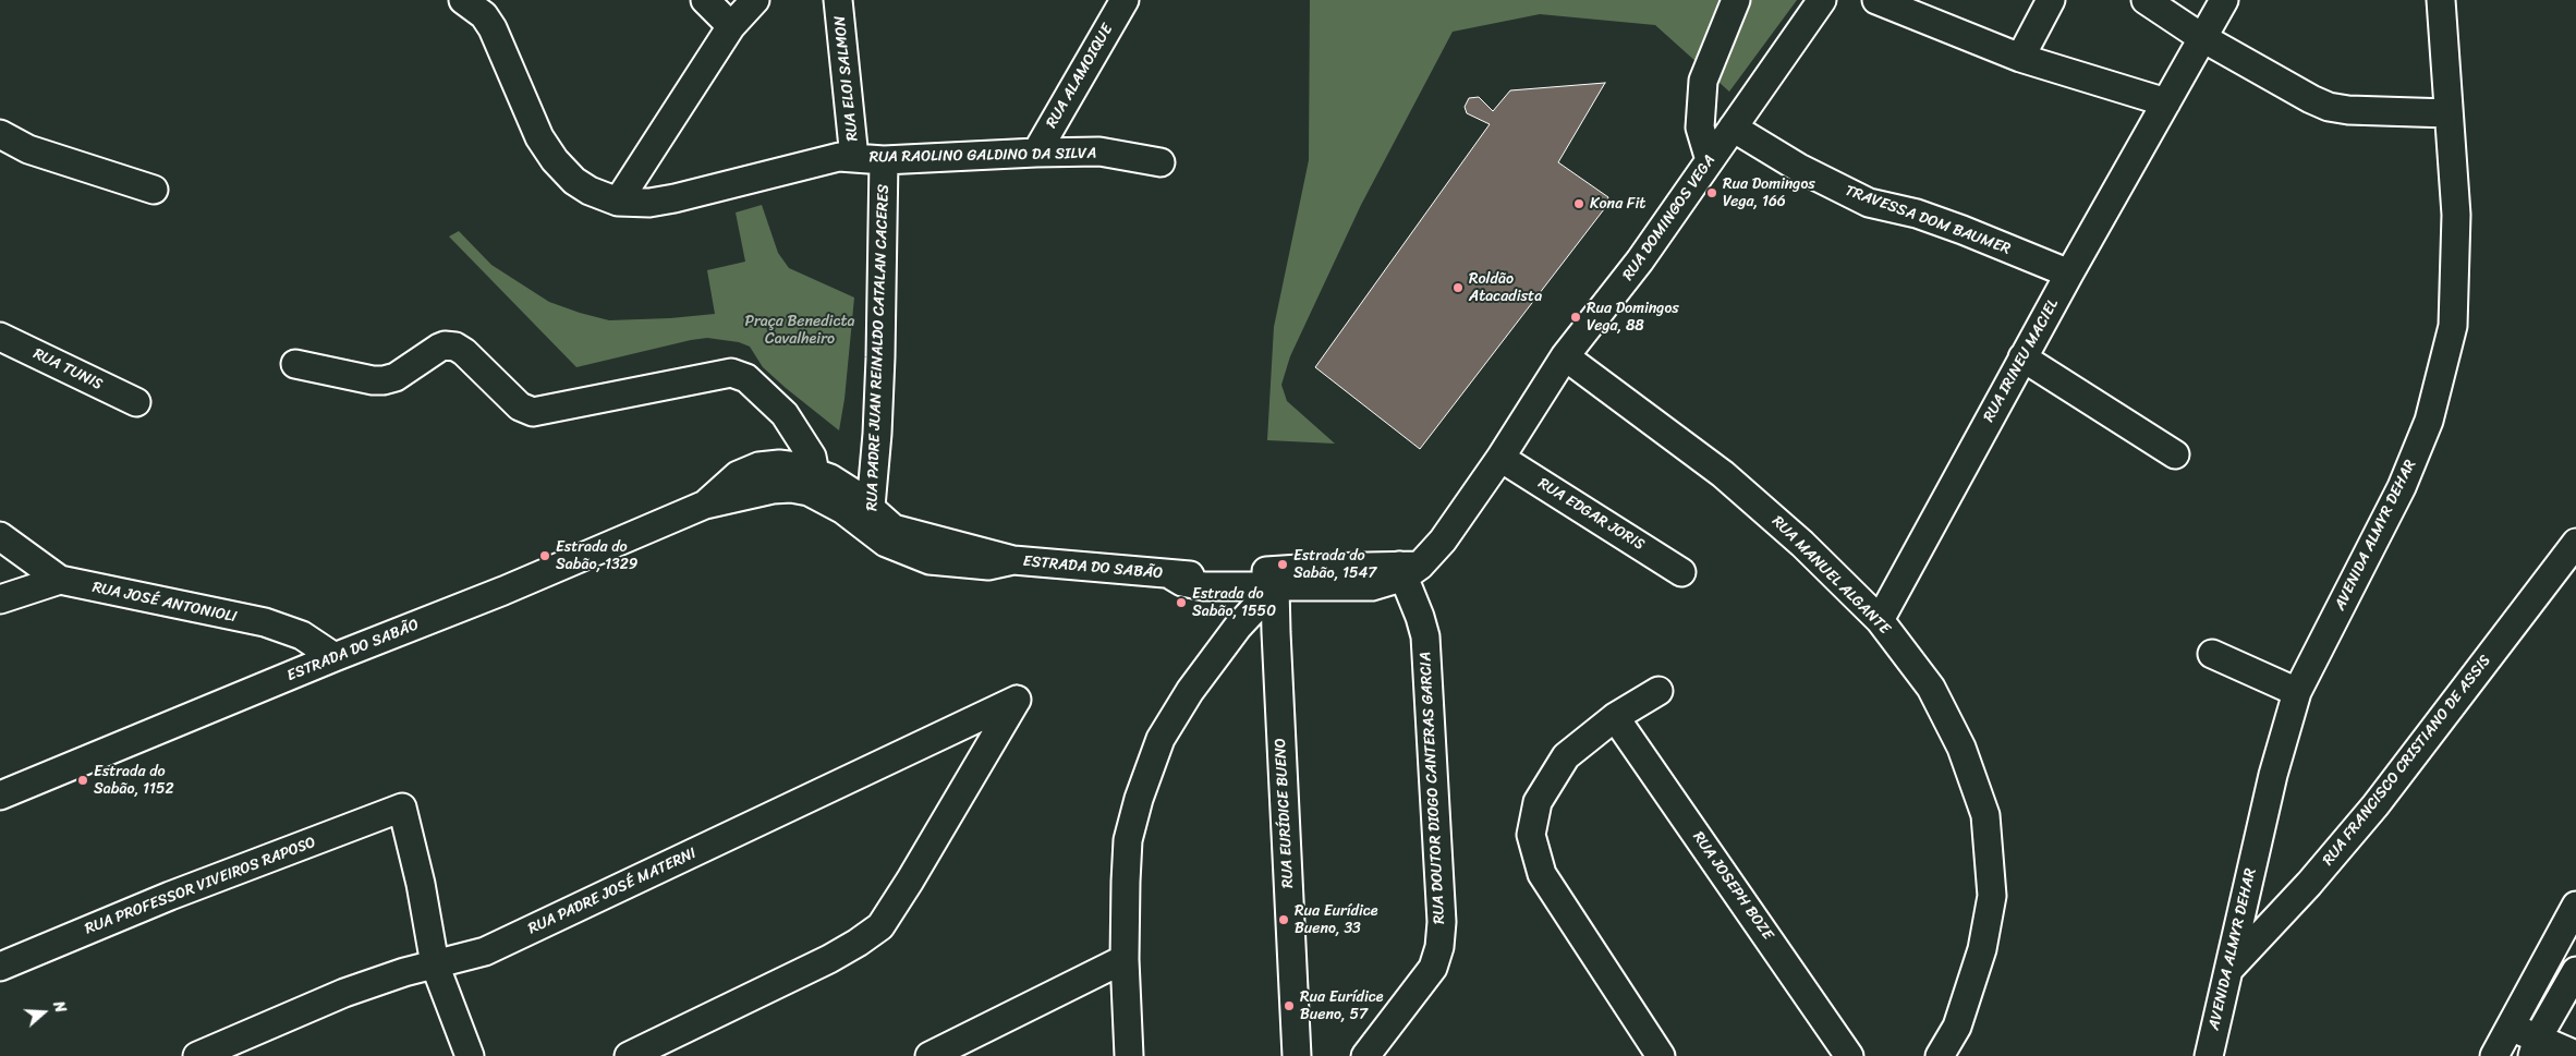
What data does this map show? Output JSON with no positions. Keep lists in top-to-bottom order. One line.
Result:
{"streets":{"street":["RUA ALAMOIQUE","RUA ELOI SALMON","RUA RAOLINO GALDINO DA SILVA","RUA DOMINGOS VEGA","TRAVESSA DOM BAUMER","RUA PADRE JUAN REINALDO CATALAN CACERES","RUA IRINEU MACIEL","RUA TUNIS","RUA EDGAR JORIS","AVENIDA ALMYR DEHAR","ESTRADA DO SABÃO","RUA MANUEL ALGANTE","RUA JOSÉ ANTONIOLI","RUA FRANCISCO CRISTIANO DE ASSIS","RUA DOUTOR DIOGO CANTERAS GARCIA","RUA EURÍDICE BUENO","RUA PROFESSOR VIVEIROS RAPOSO","RUA JOSEPH BOZE","RUA PADRE JOSÉ MATERNI"]},"crossings":[["RUA ALAMOIQUE","RUA RAOLINO GALDINO DA SILVA"],["RUA ELOI SALMON","RUA RAOLINO GALDINO DA SILVA"],["RUA RAOLINO GALDINO DA SILVA","RUA PADRE JUAN REINALDO CATALAN CACERES"],["RUA DOMINGOS VEGA","TRAVESSA DOM BAUMER"],["RUA DOMINGOS VEGA","RUA EDGAR JORIS"],["RUA DOMINGOS VEGA","ESTRADA DO SABÃO"],["RUA DOMINGOS VEGA","RUA MANUEL ALGANTE"],["RUA DOMINGOS VEGA","RUA DOUTOR DIOGO CANTERAS GARCIA"],["TRAVESSA DOM BAUMER","RUA IRINEU MACIEL"],["RUA PADRE JUAN REINALDO CATALAN CACERES","ESTRADA DO SABÃO"],["RUA IRINEU MACIEL","RUA MANUEL ALGANTE"],["AVENIDA ALMYR DEHAR","RUA FRANCISCO CRISTIANO DE ASSIS"],["ESTRADA DO SABÃO","RUA JOSÉ ANTONIOLI"],["ESTRADA DO SABÃO","RUA DOUTOR DIOGO CANTERAS GARCIA"],["ESTRADA DO SABÃO","RUA EURÍDICE BUENO"],["RUA PROFESSOR VIVEIROS RAPOSO","RUA PADRE JOSÉ MATERNI"]],"parks":["Praça Benedicta Cavalheiro"],"places":["Rua Domingos Vega, 166","Kona Fit","Roldão Atacadista","Rua Domingos Vega, 88","Estrada do Sabão, 1329","Estrada do Sabão, 1547","Estrada do Sabão, 1550","Estrada do Sabão, 1152","Rua Eurídice Bueno, 33","Rua Eurídice Bueno, 57"],"north":"right"}
